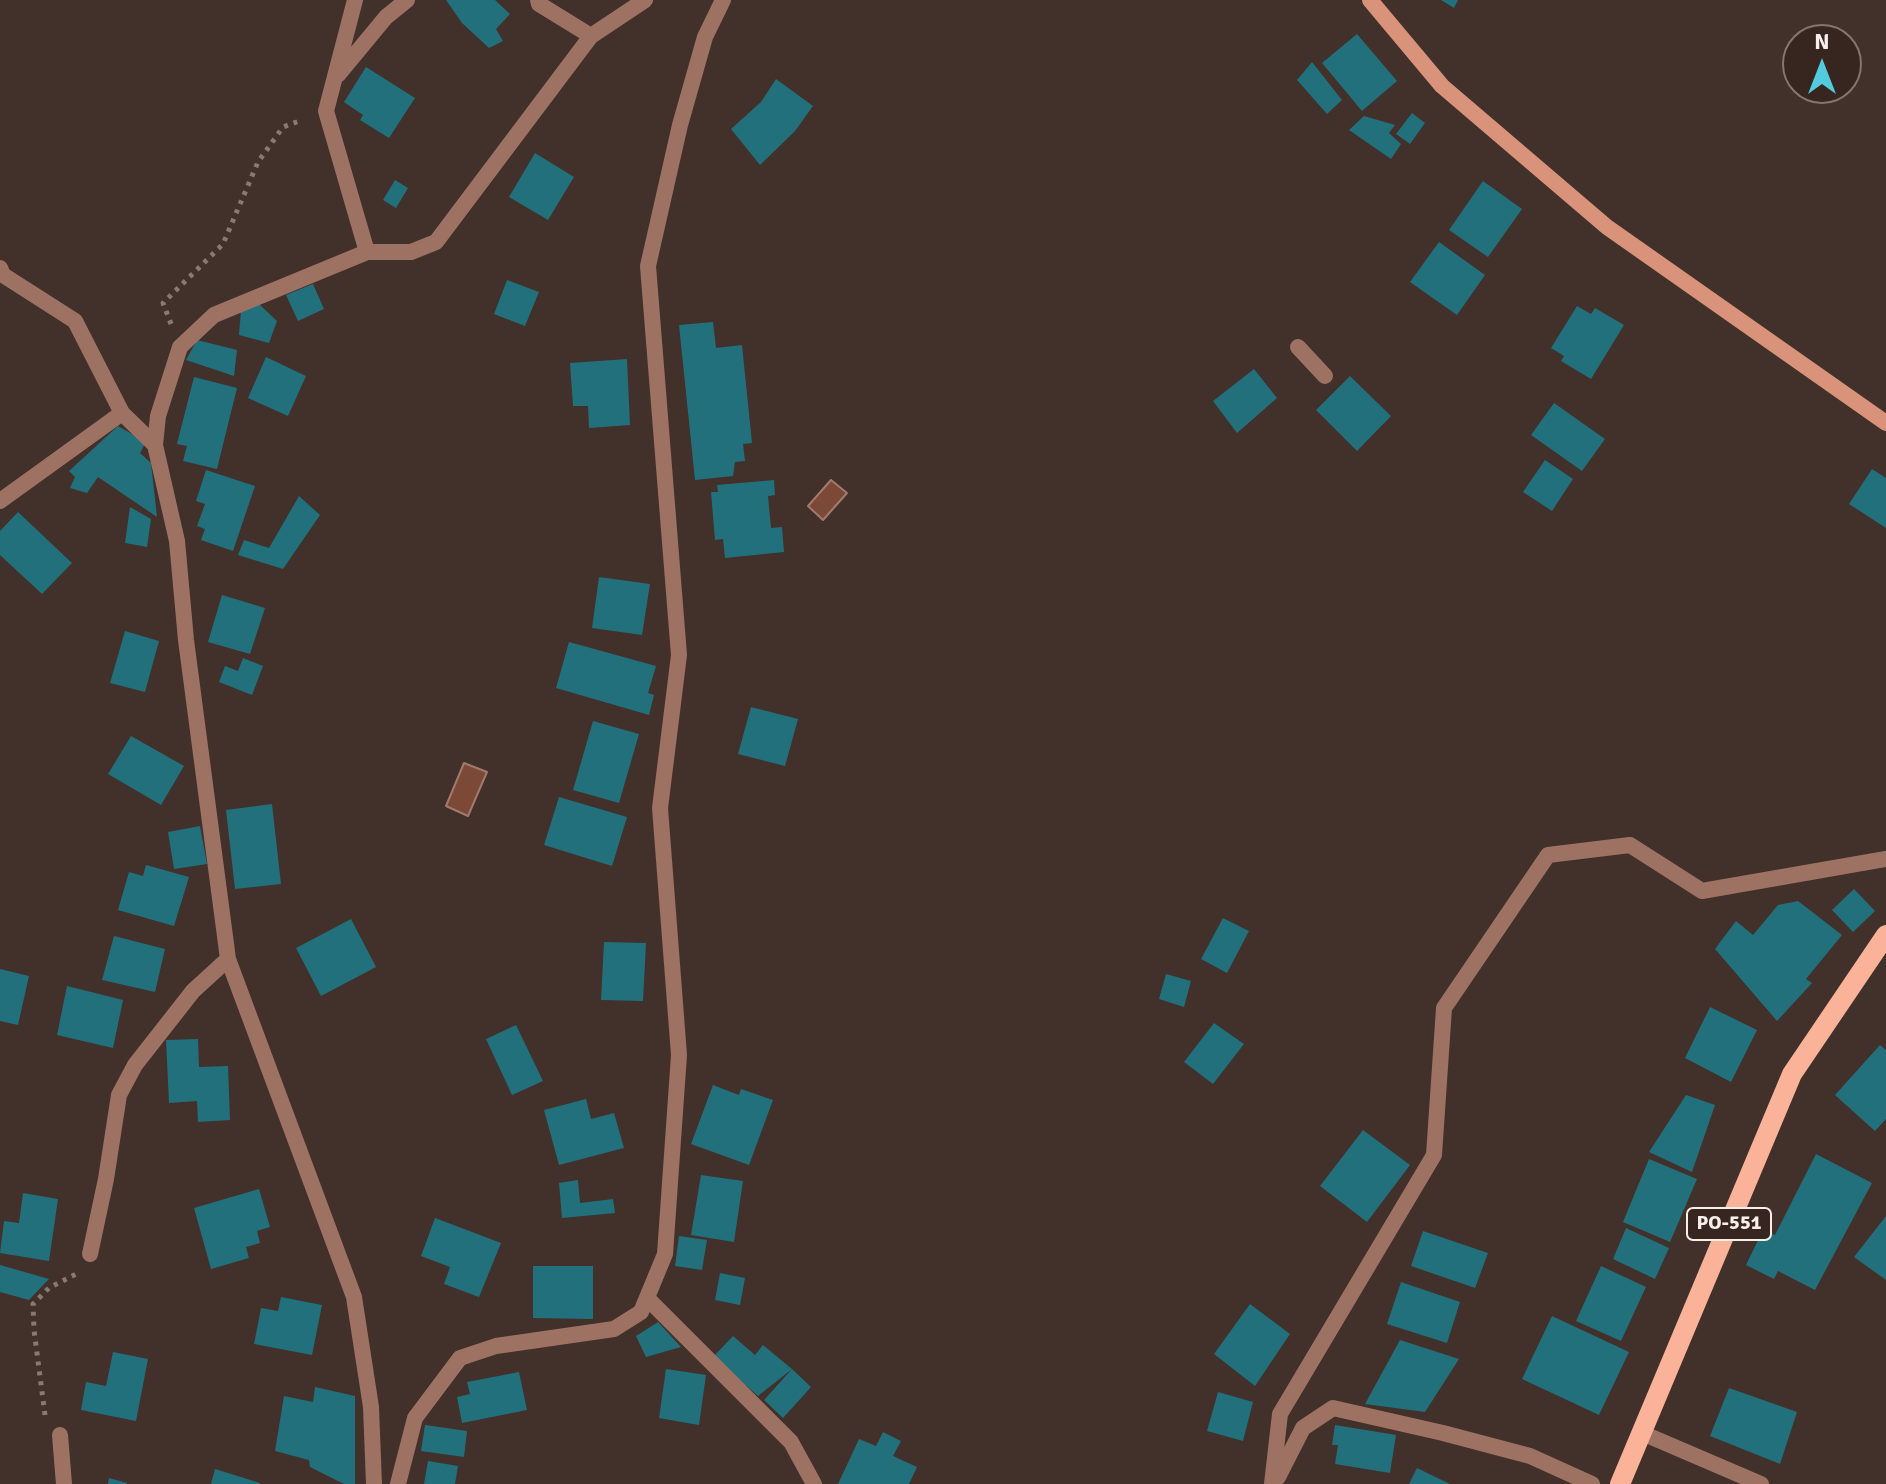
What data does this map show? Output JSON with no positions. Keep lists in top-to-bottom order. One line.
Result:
{"streets":{"main road":["PO-551"]},"north":"top"}
